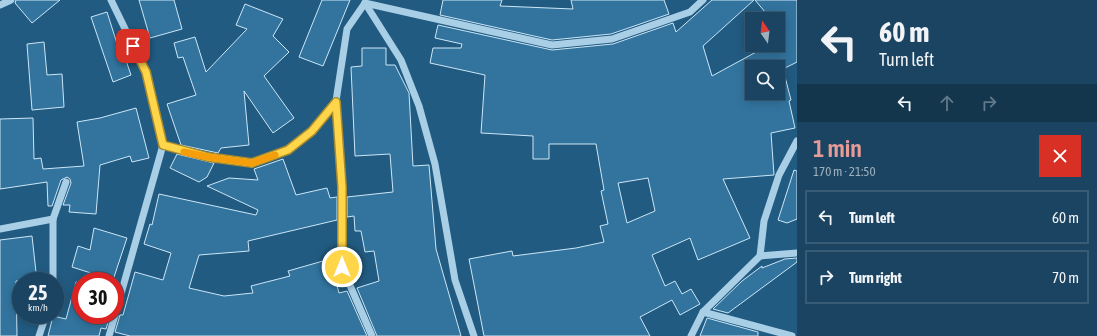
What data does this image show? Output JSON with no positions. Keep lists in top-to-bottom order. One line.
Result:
{"north":"top","page":{"turn":["60 m","Turn left"],"heading":["1 min","170 m · 21:50"],"list":[{"name":"Turn left","value":"60 m"},{"name":"Turn right","value":"70 m"}],"speed":"25 km/h","limit":"30"}}
